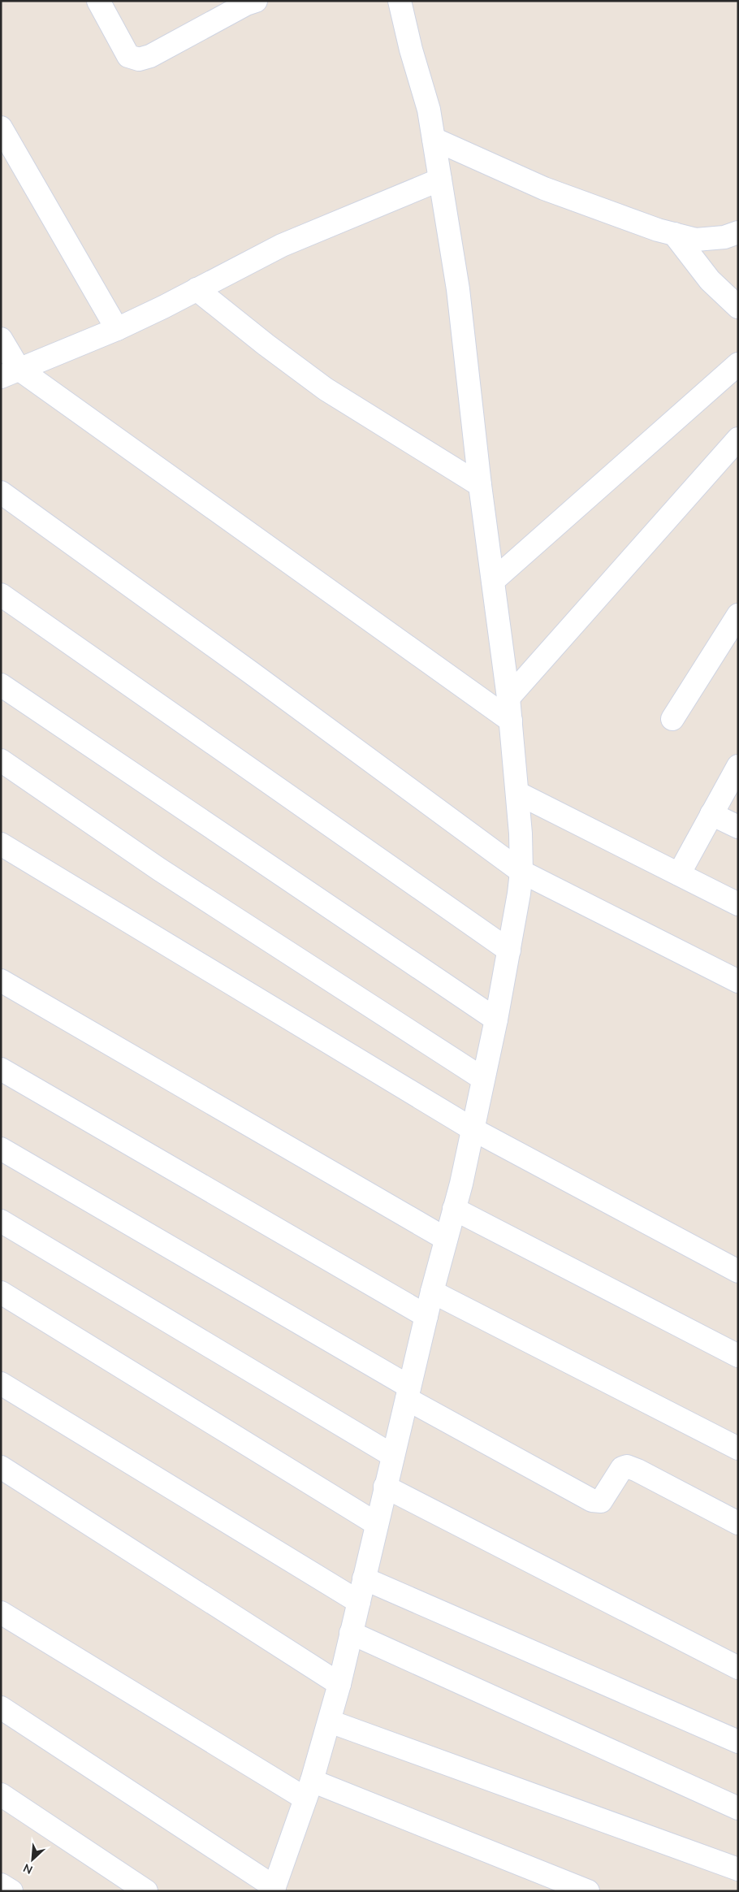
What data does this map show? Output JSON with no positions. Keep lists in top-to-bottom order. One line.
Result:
{"north":"bottom left"}
